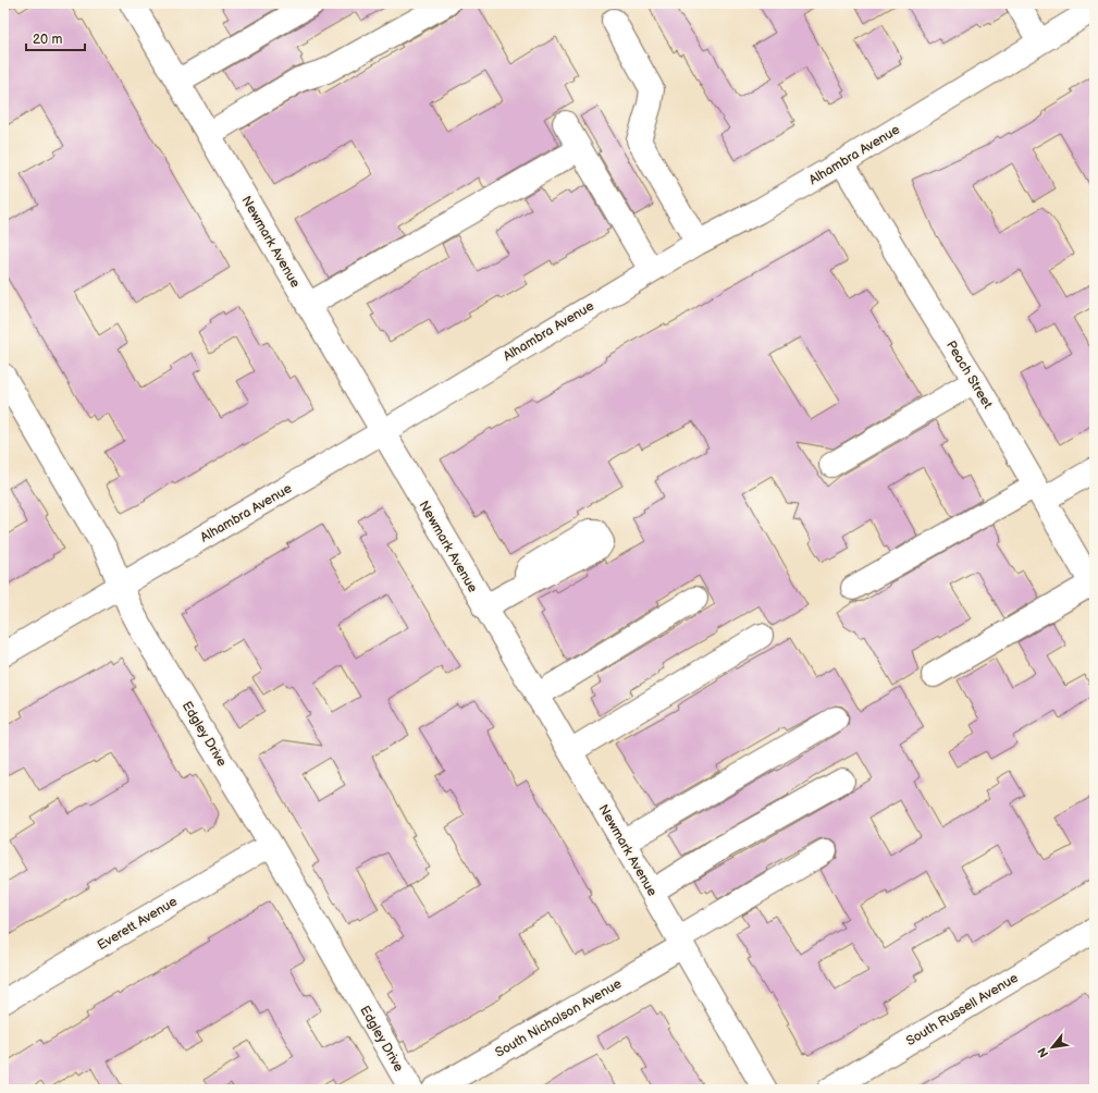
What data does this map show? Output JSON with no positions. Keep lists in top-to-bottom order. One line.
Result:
{"streets":{"street":["Alhambra Avenue","Newmark Avenue","Peach Street","Edgley Drive","Everett Avenue","South Russell Avenue","South Nicholson Avenue"]},"crossings":[["Alhambra Avenue","Newmark Avenue"],["Alhambra Avenue","Peach Street"],["Alhambra Avenue","Edgley Drive"],["Newmark Avenue","South Nicholson Avenue"],["Edgley Drive","Everett Avenue"]],"scale_bar":"20 m","north":"bottom left"}
